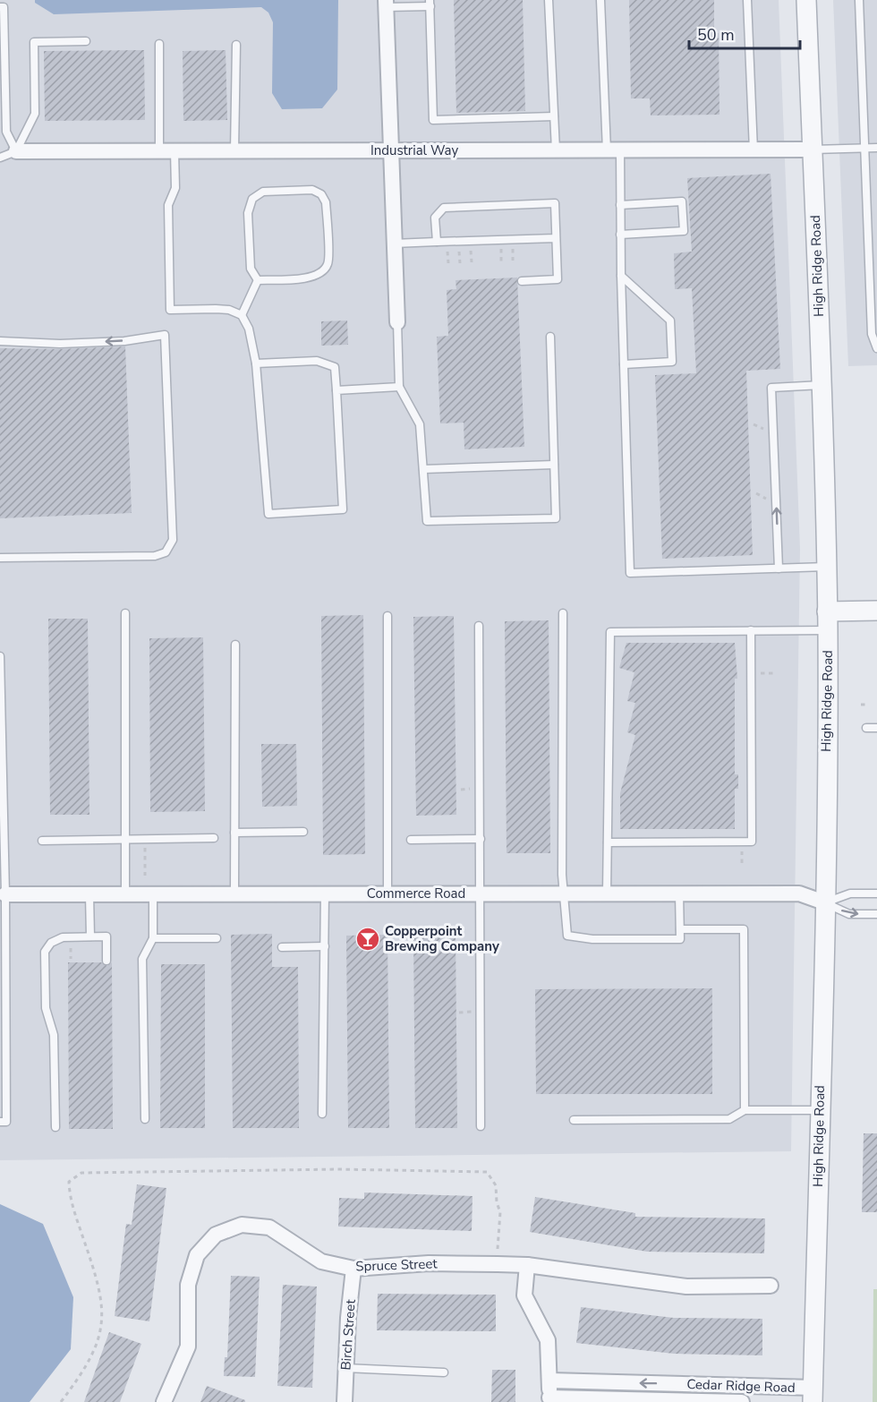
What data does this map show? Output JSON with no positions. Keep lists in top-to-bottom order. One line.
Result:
{"streets":{"street":["Industrial Way","High Ridge Road","Commerce Road","Spruce Street","Birch Street","Cedar Ridge Road"]},"crossings":[["Industrial Way","High Ridge Road"],["High Ridge Road","Commerce Road"],["High Ridge Road","Cedar Ridge Road"],["Spruce Street","Birch Street"]],"places":{"bar":["Copperpoint Brewing Company"]},"scale_bar":"50 m"}
